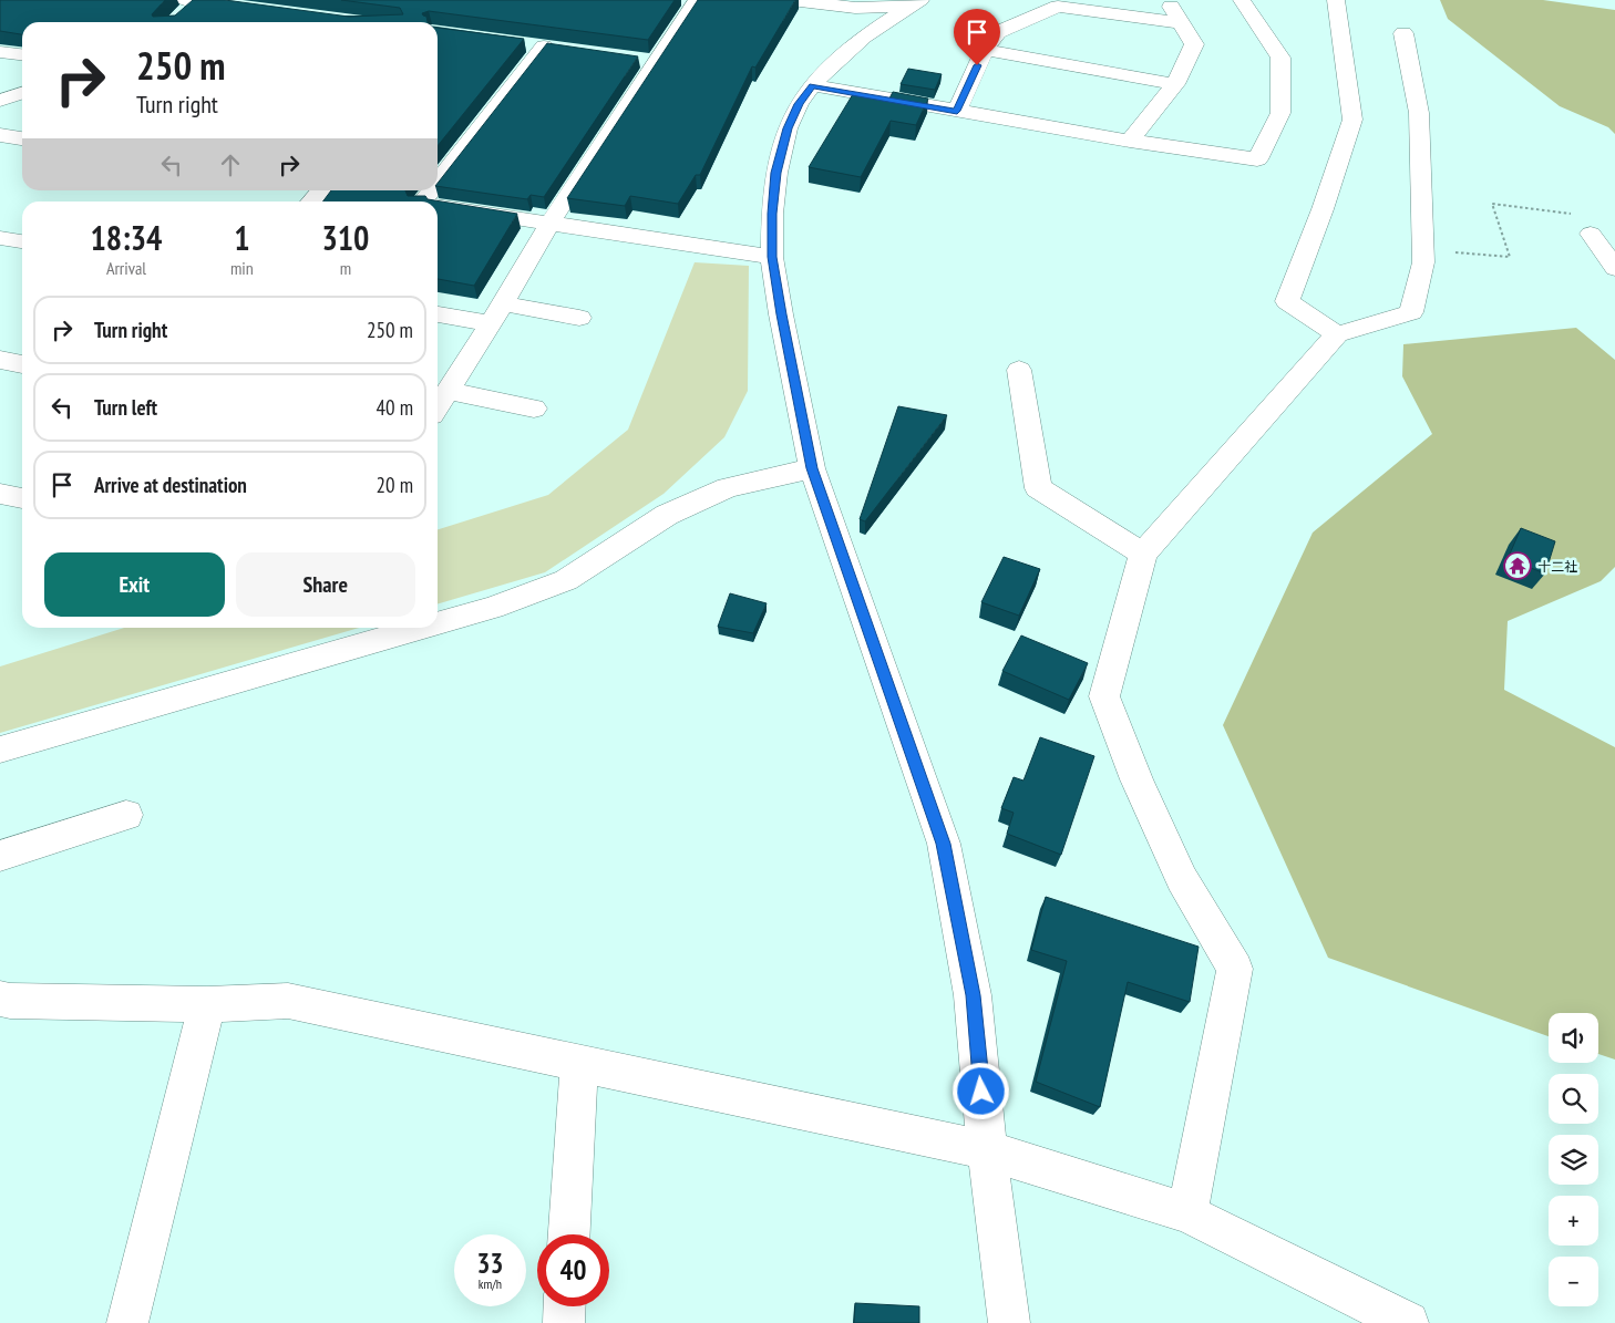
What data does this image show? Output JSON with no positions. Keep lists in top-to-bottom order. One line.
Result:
{"places":{"temple":["十二社"]},"page":{"turn":["250 m","Turn right"],"eta":["18:34","Arrival","1","min","310","m"],"list":[{"name":"Turn right","value":"250 m"},{"name":"Turn left","value":"40 m"},{"name":"Arrive at destination","value":"20 m"}],"buttons":["Exit","Share"],"map_buttons":["+","−"],"speed":"33 km/h","limit":"40"}}
